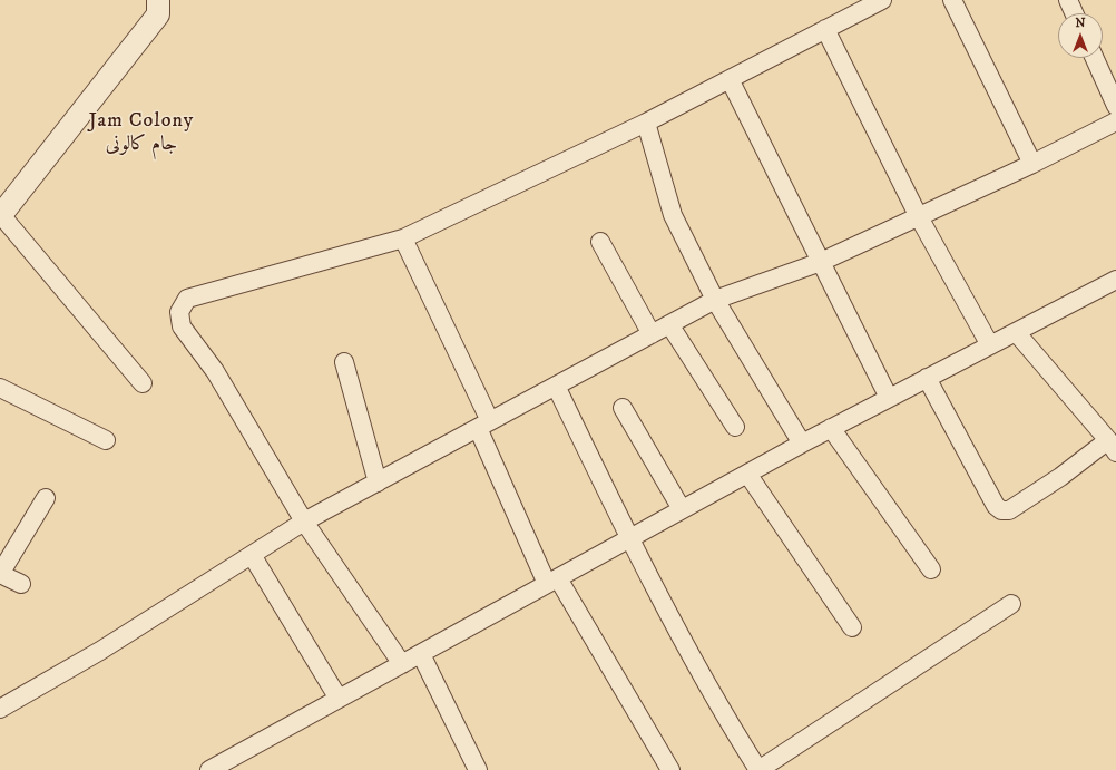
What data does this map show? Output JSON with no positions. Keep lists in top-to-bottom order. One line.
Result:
{"districts":["Jam Colony جام کالونی"],"north":"top"}
